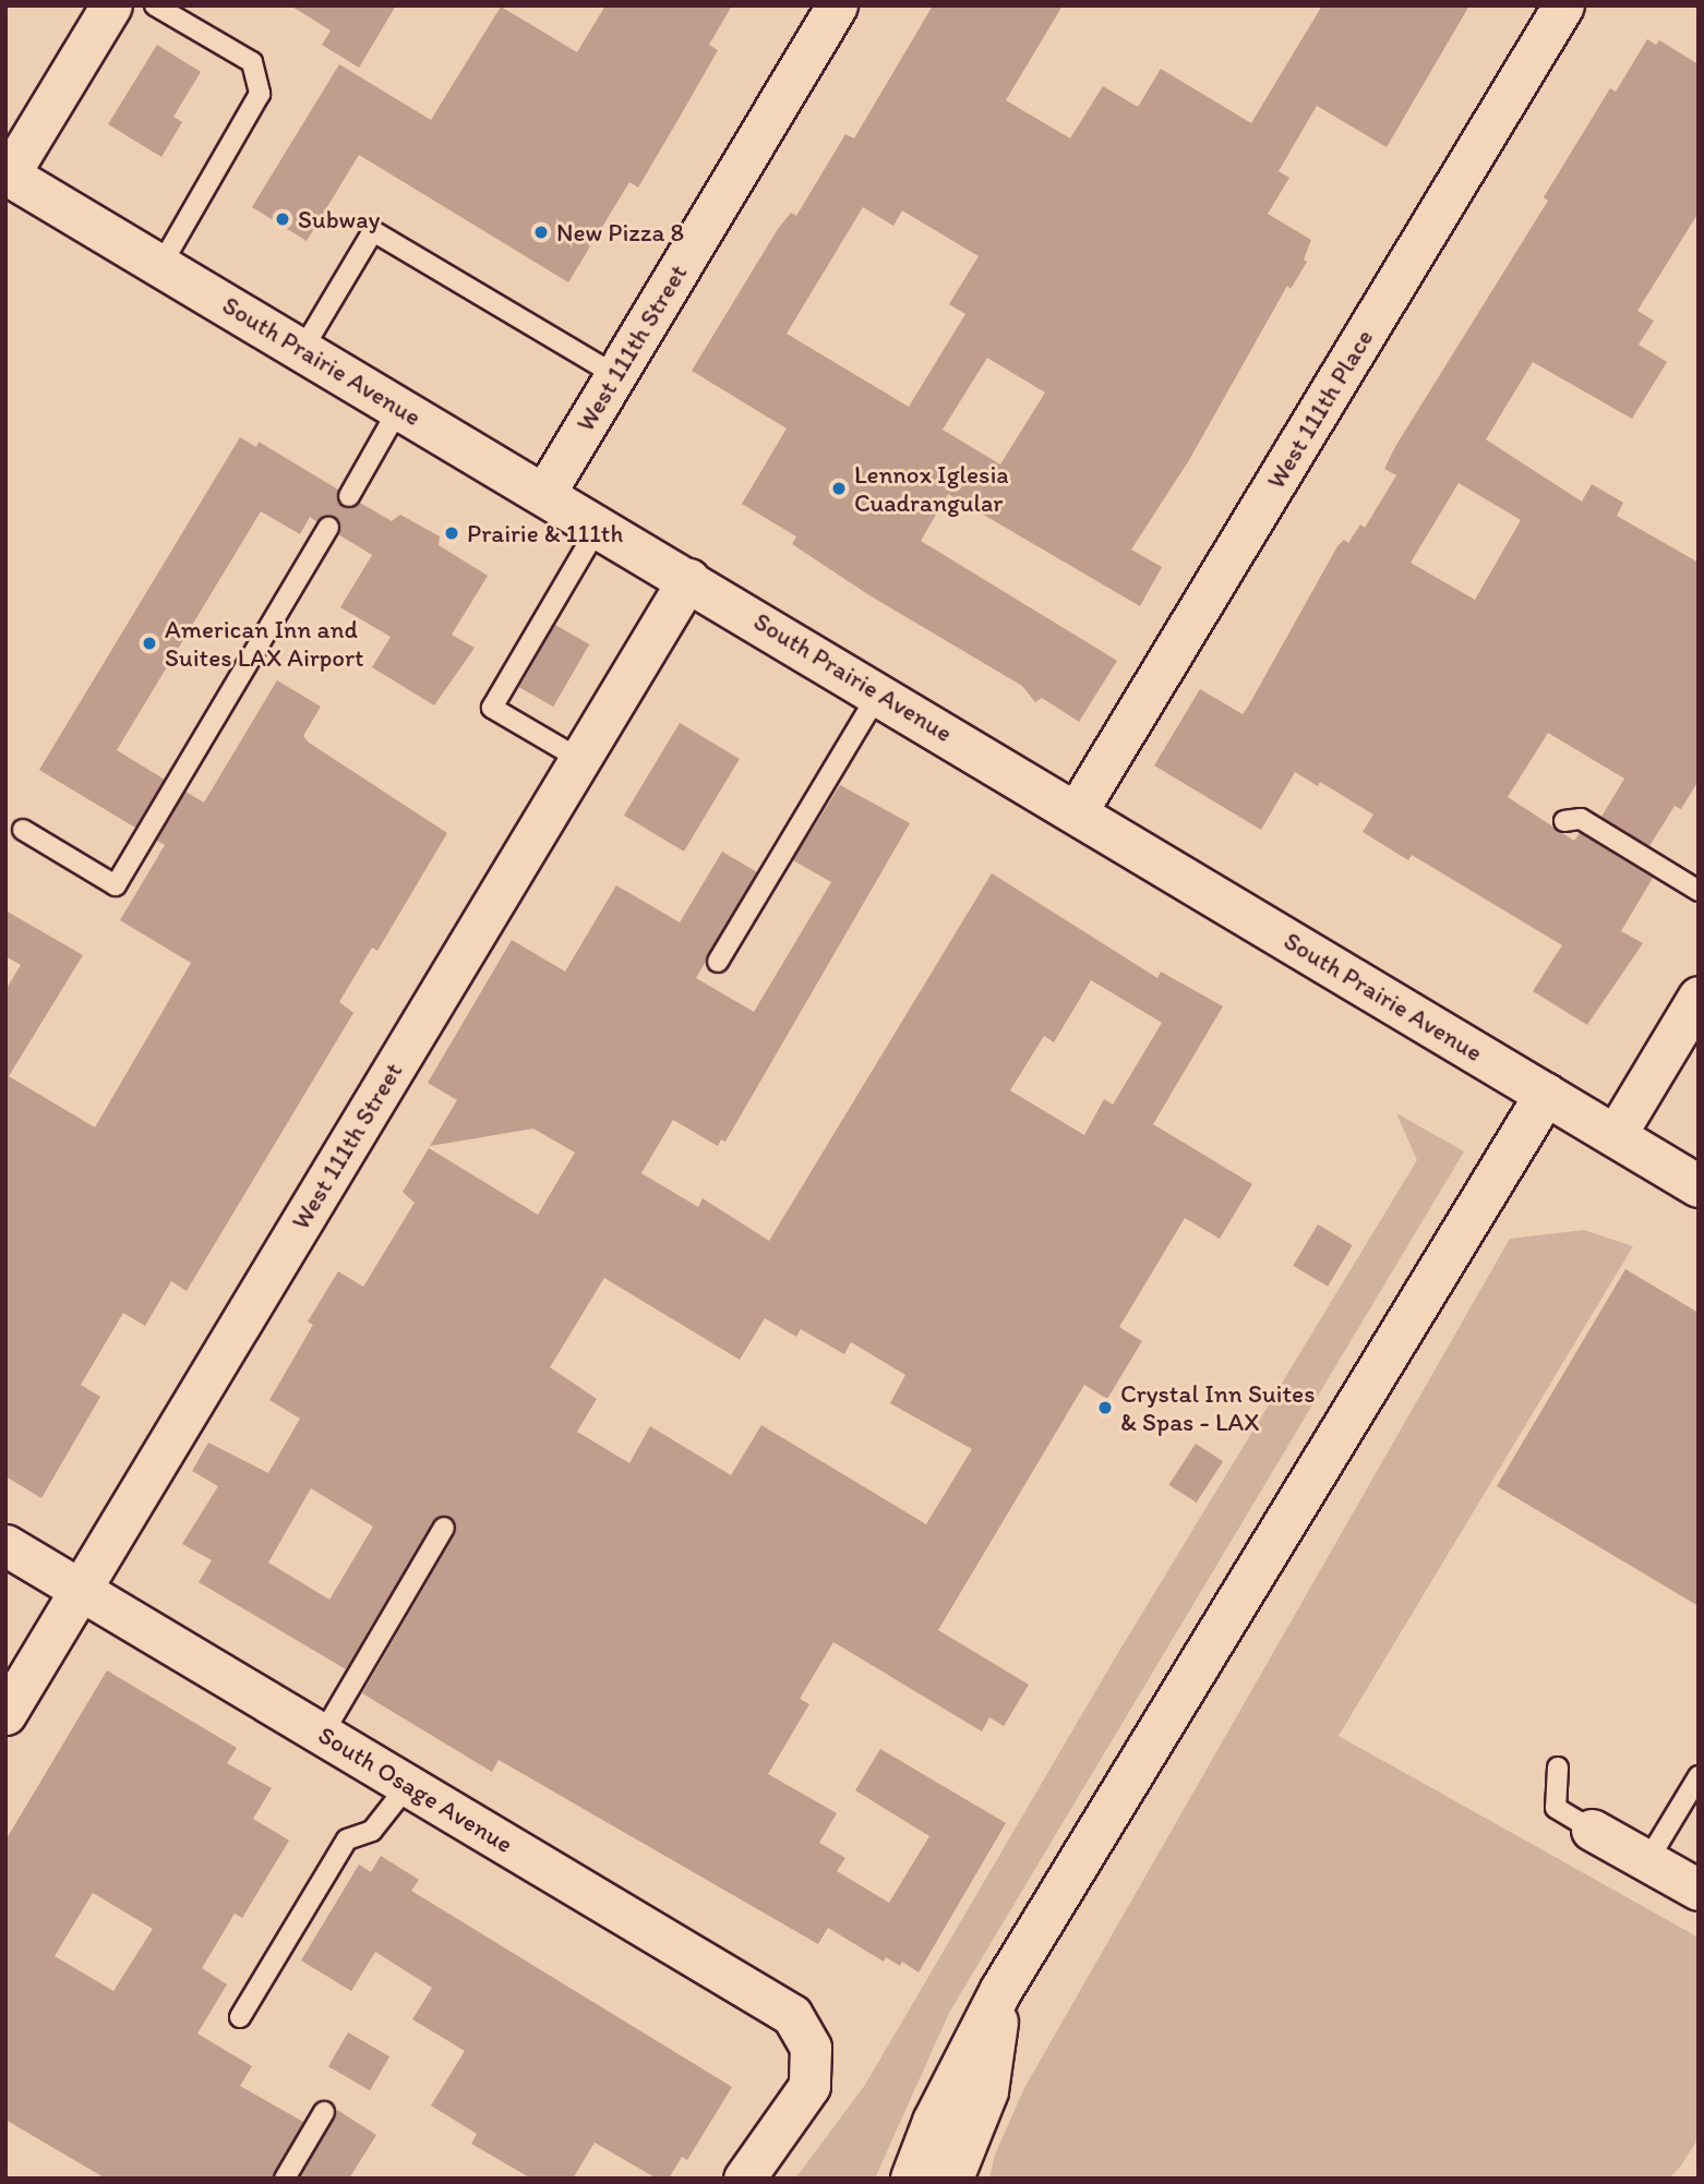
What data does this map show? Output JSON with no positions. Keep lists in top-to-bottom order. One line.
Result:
{"streets":{"main road":["South Prairie Avenue"],"street":["West 111th Street","West 111th Place","South Osage Avenue"]},"crossings":[["West 111th Street","South Prairie Avenue"],["West 111th Street","South Osage Avenue"],["South Prairie Avenue","West 111th Place"]],"places":["Subway","New Pizza 8","Lennox Iglesia Cuadrangular","Prairie & 111th","American Inn and Suites LAX Airport","Crystal Inn Suites & Spas - LAX"]}
